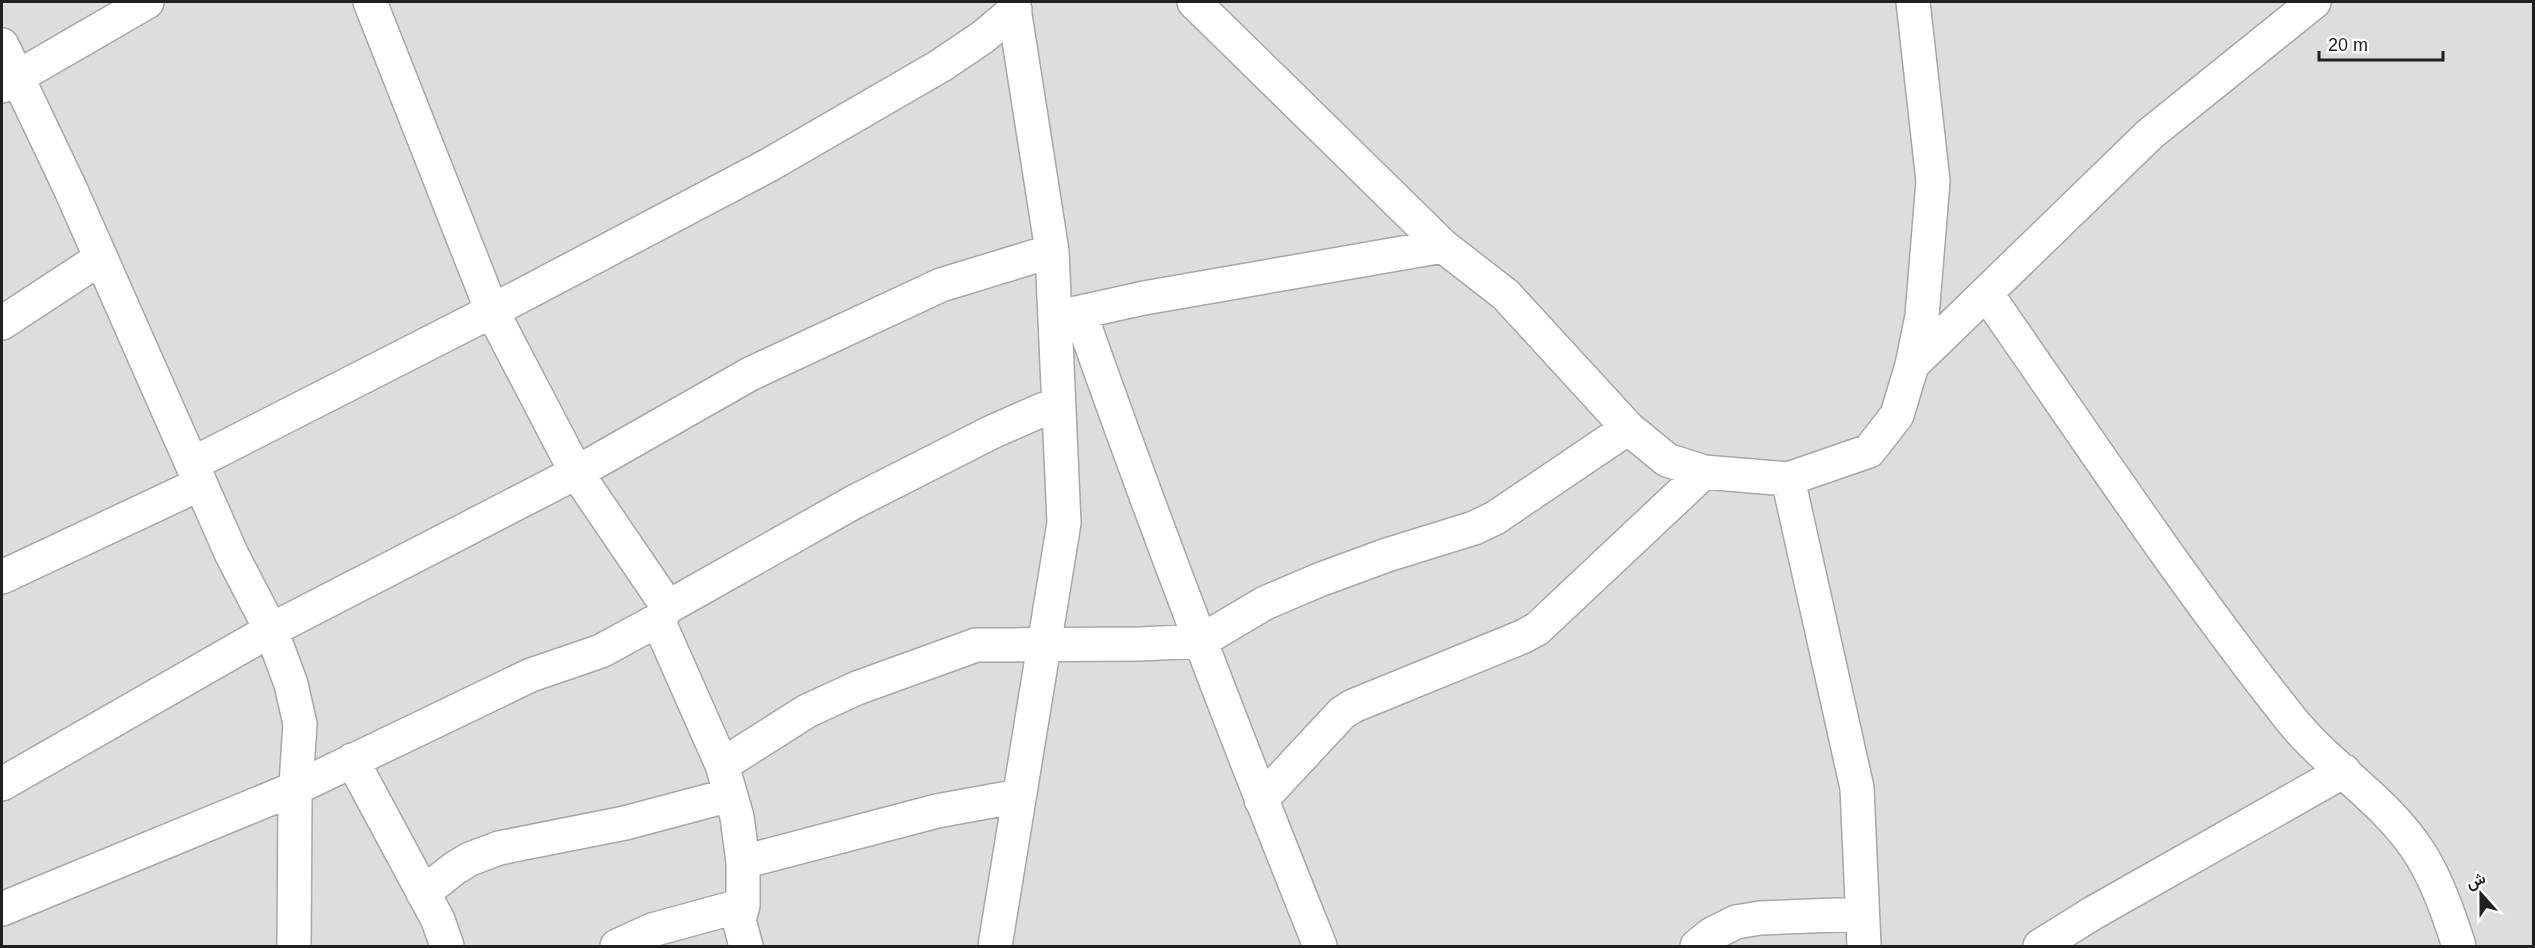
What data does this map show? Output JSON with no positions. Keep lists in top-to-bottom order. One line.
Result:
{"scale_bar":"20 m","north":"top"}
